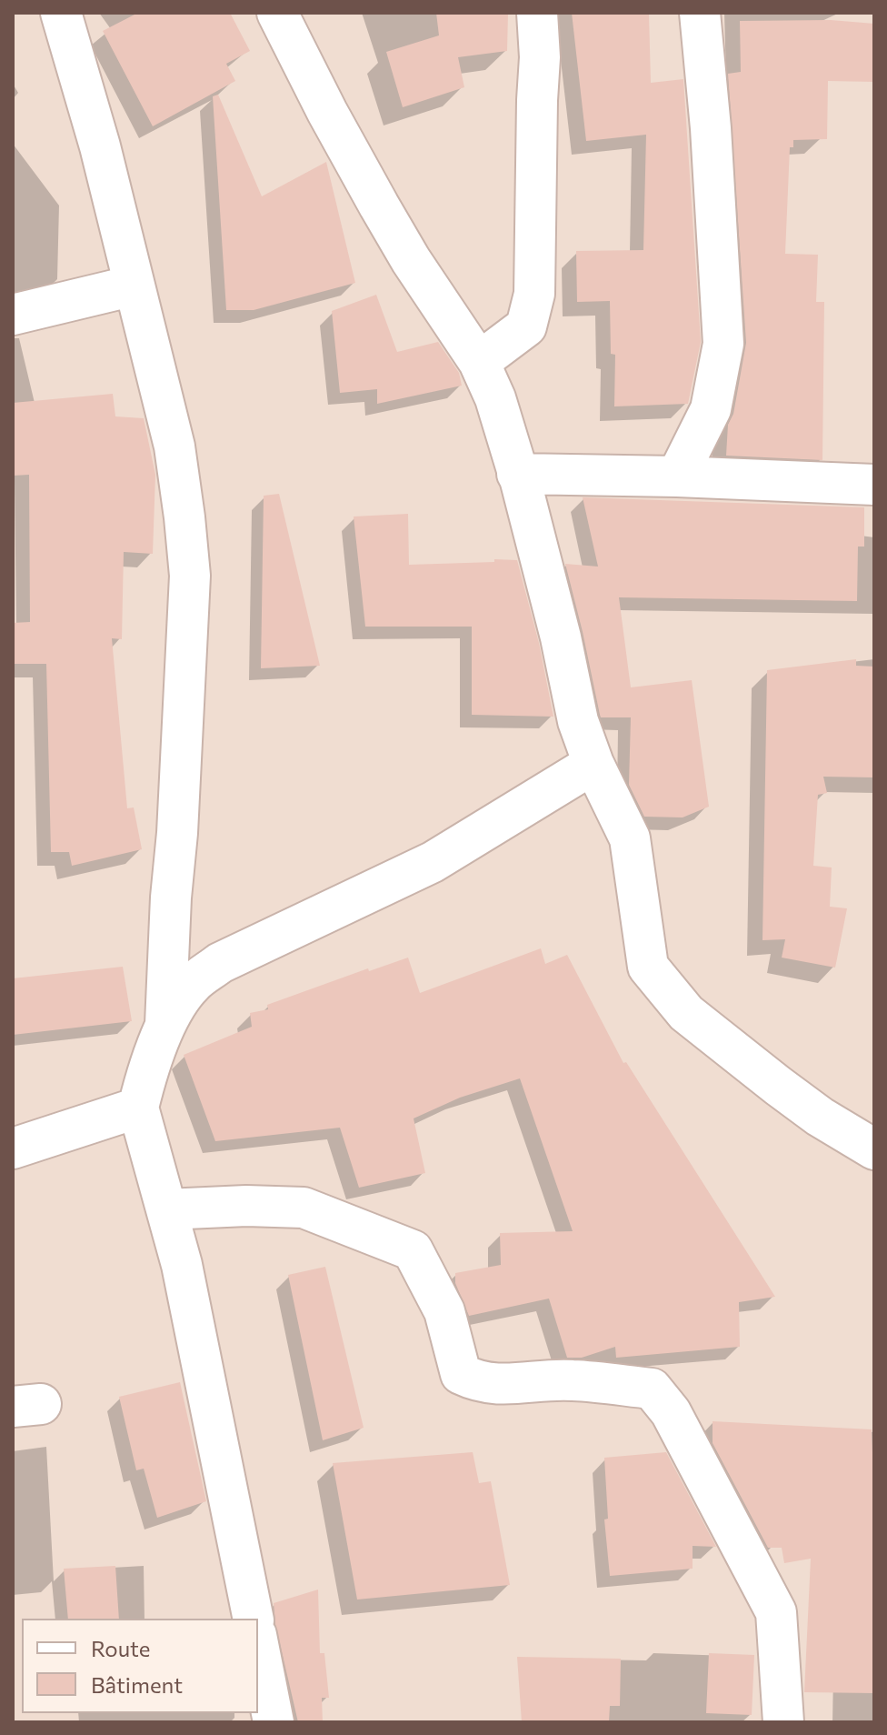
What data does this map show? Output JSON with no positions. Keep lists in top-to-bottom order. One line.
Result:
{"legend":["Route","Bâtiment"]}
